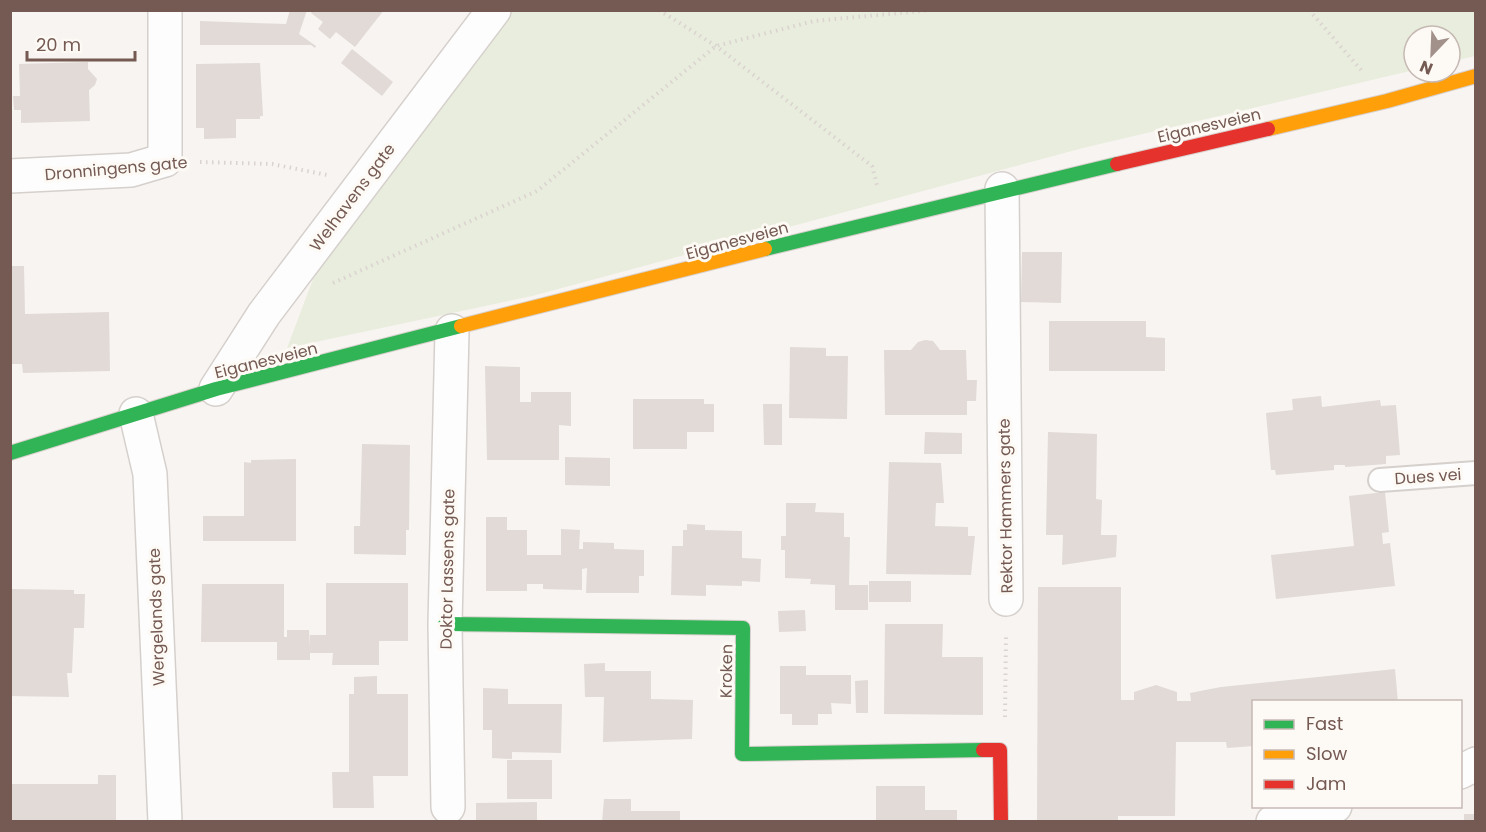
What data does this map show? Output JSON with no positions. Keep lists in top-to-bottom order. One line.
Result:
{"streets":{"street":["Eiganesveien","Dronningens gate","Welhavens gate","Rektor Hammers gate","Doktor Lassens gate","Wergelands gate","Kroken"],"lane":["Dues vei"]},"crossings":[["Eiganesveien","Welhavens gate"],["Eiganesveien","Rektor Hammers gate"],["Eiganesveien","Doktor Lassens gate"],["Eiganesveien","Wergelands gate"],["Dronningens gate","Welhavens gate"],["Rektor Hammers gate","Kroken"],["Doktor Lassens gate","Kroken"]],"legend":["Fast","Slow","Jam"],"scale_bar":"20 m","north":"bottom left"}
